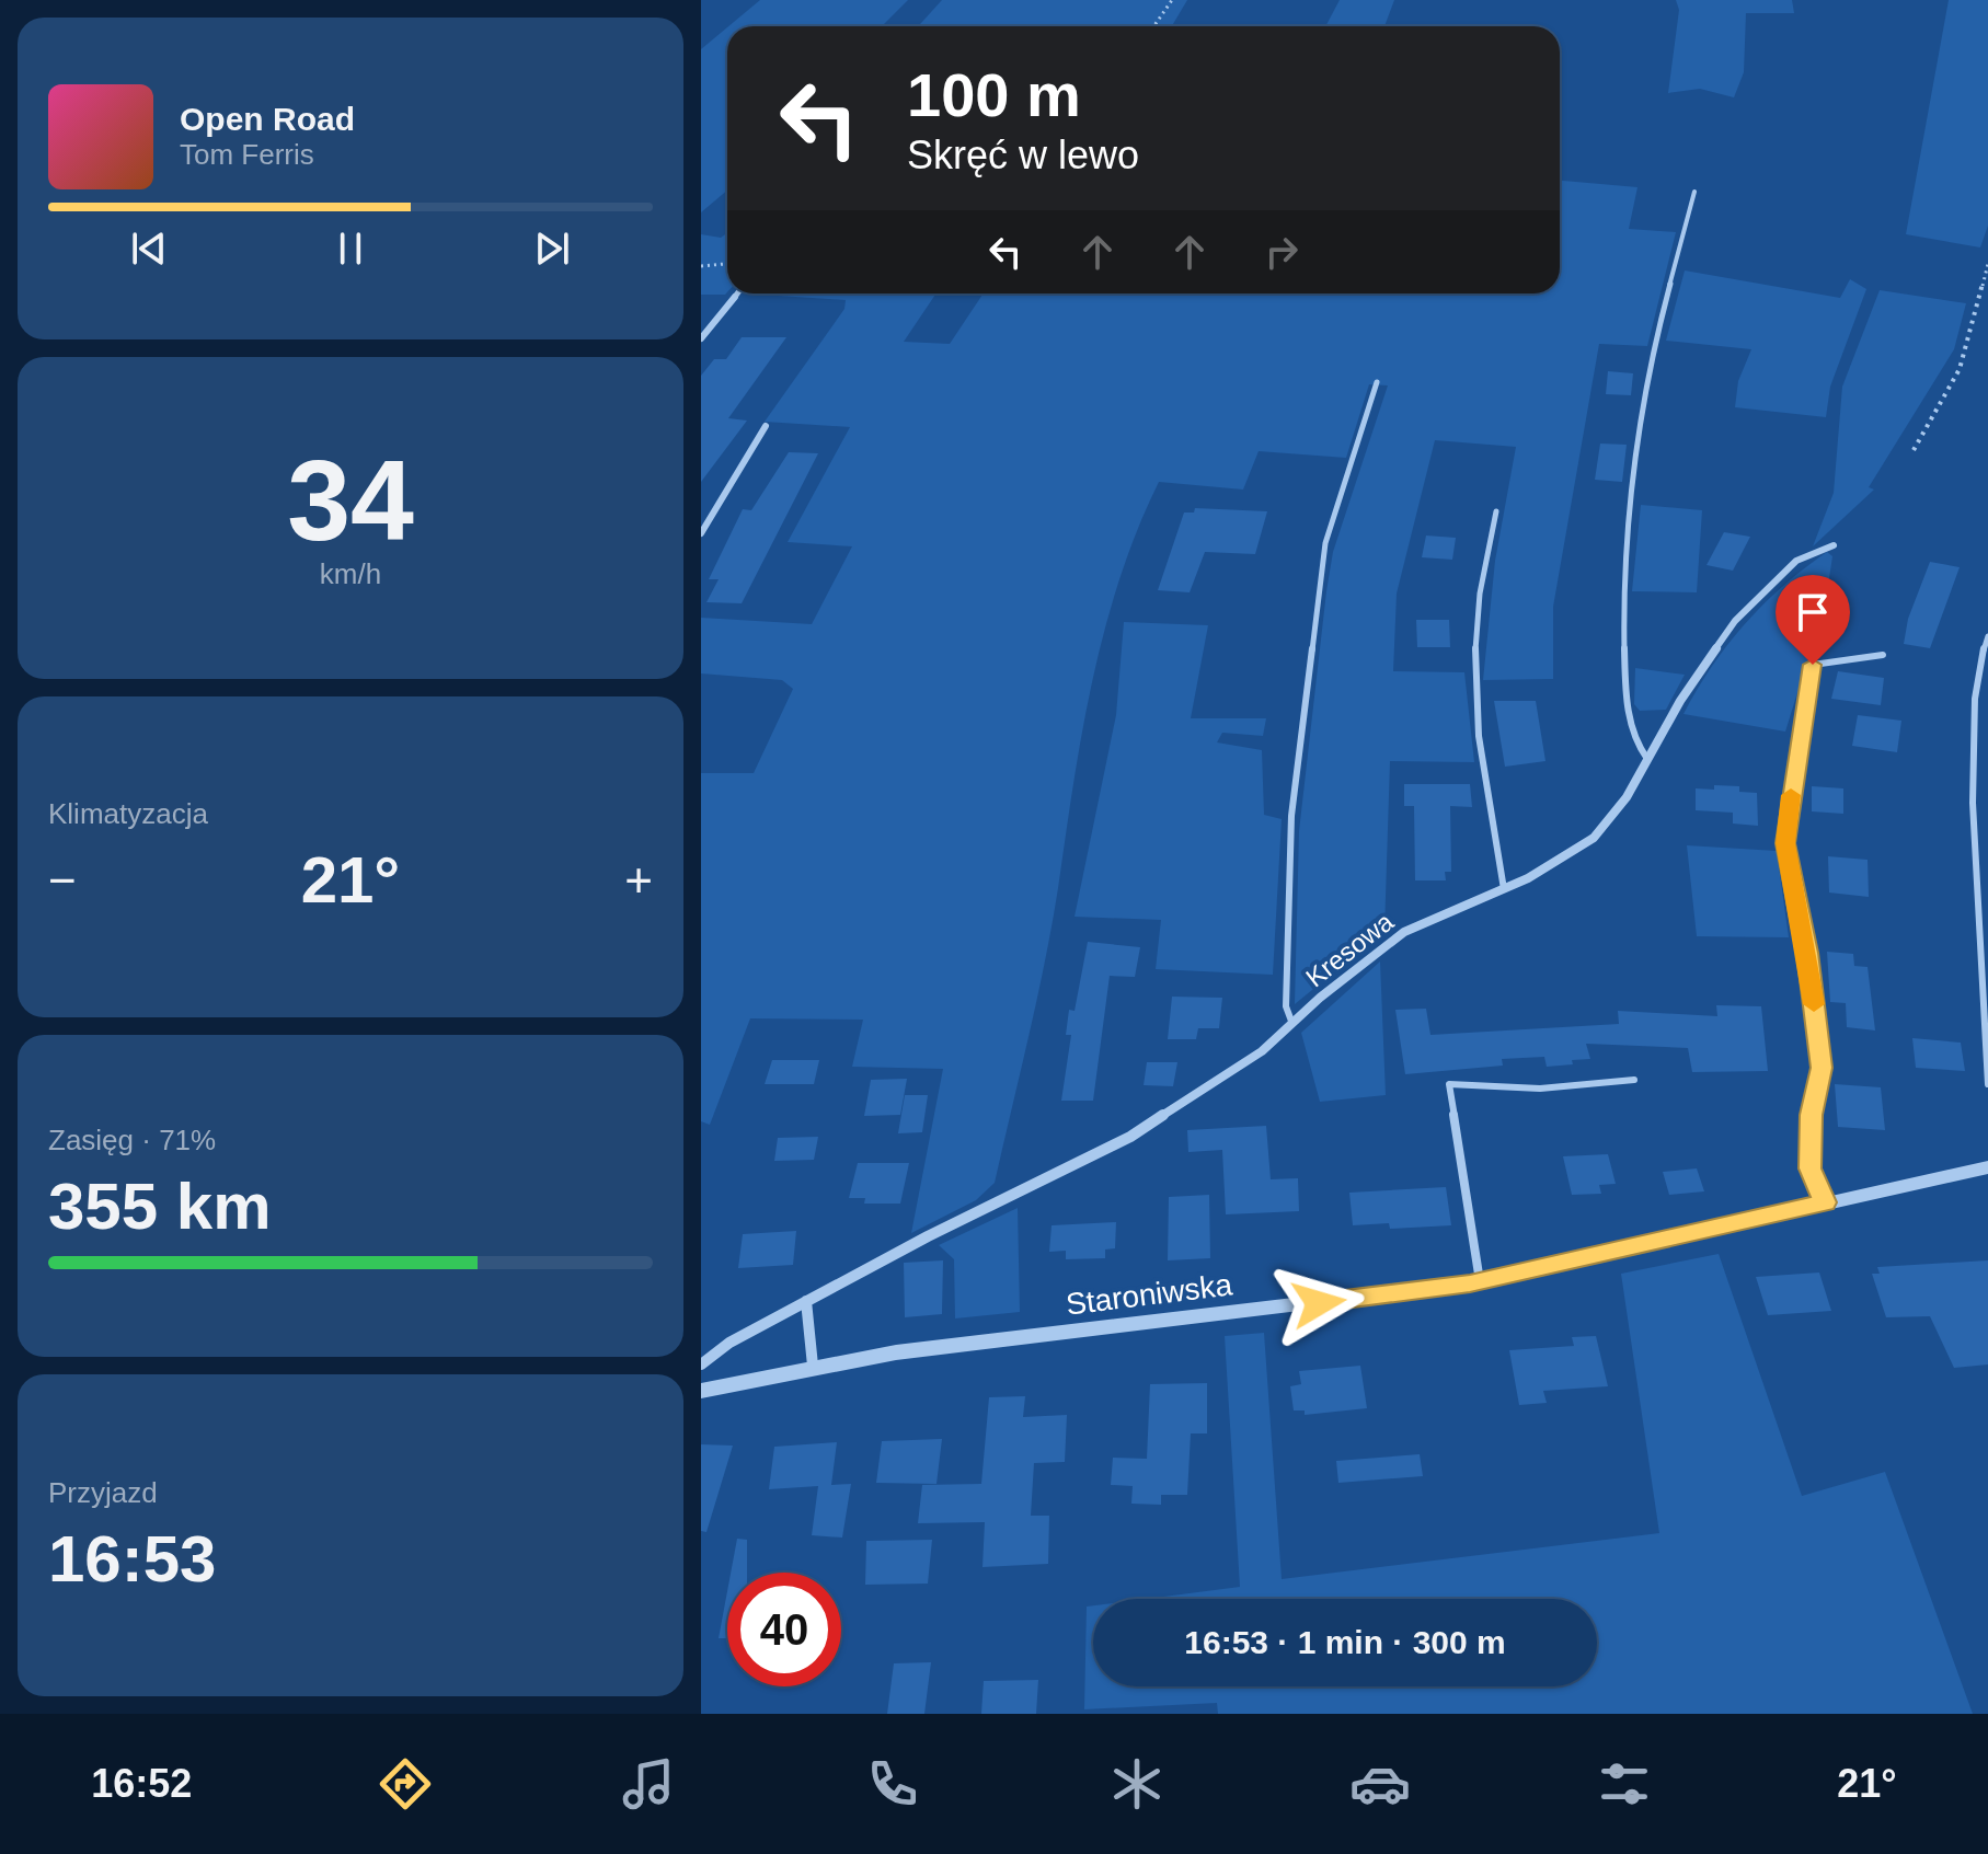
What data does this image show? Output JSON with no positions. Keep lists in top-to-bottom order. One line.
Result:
{"streets":{"street":["Kresowa","Staroniwska"]},"page":{"turn":["100 m","Skręć w lewo"],"song":["Open Road","Tom Ferris"],"tile":[["34","km/h"],"Klimatyzacja",["Zasięg · 71%","355 km"],["Przyjazd","16:53"]],"heat":["−","21°","+"],"limit":"40","trip":"16:53 · 1 min · 300 m","tabs":["16:52","21°"]}}
